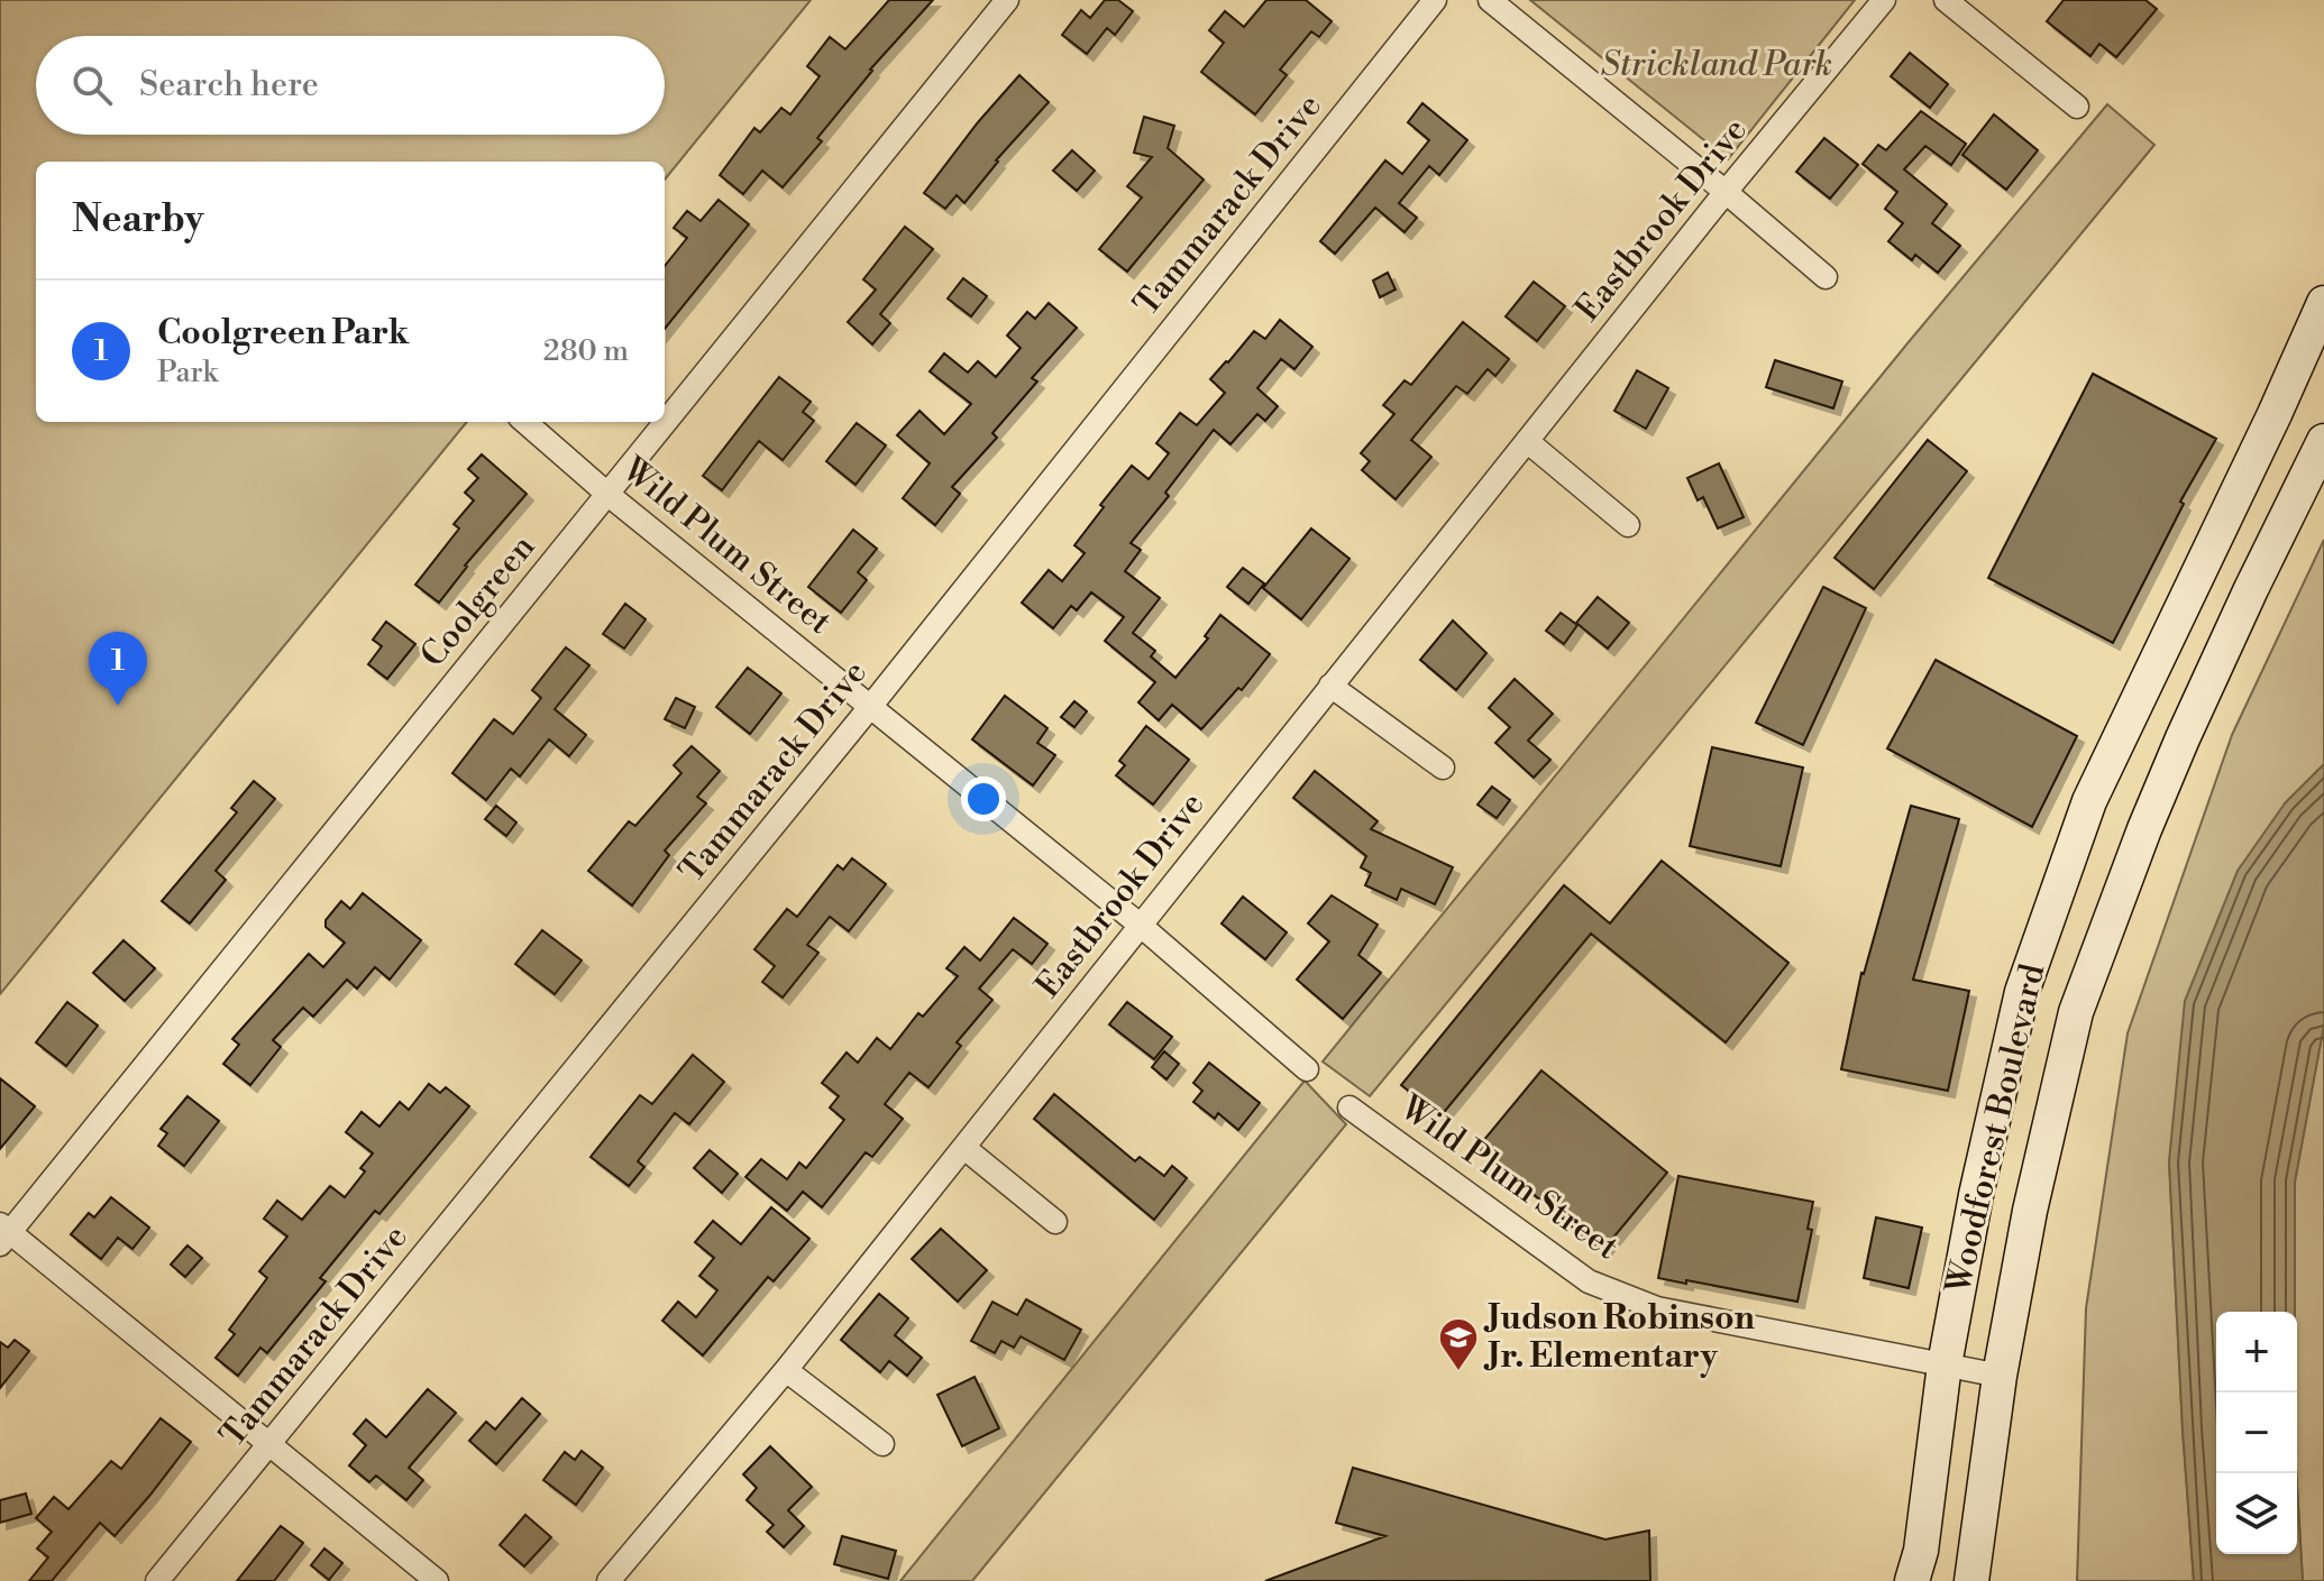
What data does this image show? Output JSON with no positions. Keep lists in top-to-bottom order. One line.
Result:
{"streets":{"main road":["Woodforest Boulevard"],"street":["Tammarack Drive","Eastbrook Drive","Wild Plum Street","Coolgreen"]},"crossings":[["Tammarack Drive","Wild Plum Street"],["Eastbrook Drive","Wild Plum Street"],["Wild Plum Street","Coolgreen"],["Wild Plum Street","Woodforest Boulevard"]],"parks":["Strickland Park"],"places":{"school or university":["Judson Robinson Jr. Elementary"]},"page":{"search":"Search here","heading":"Nearby","list":[{"mark":"1","name":"Coolgreen Park","note":"Park","value":"280 m"}],"pins":"1","map_buttons":["+","−"]}}
